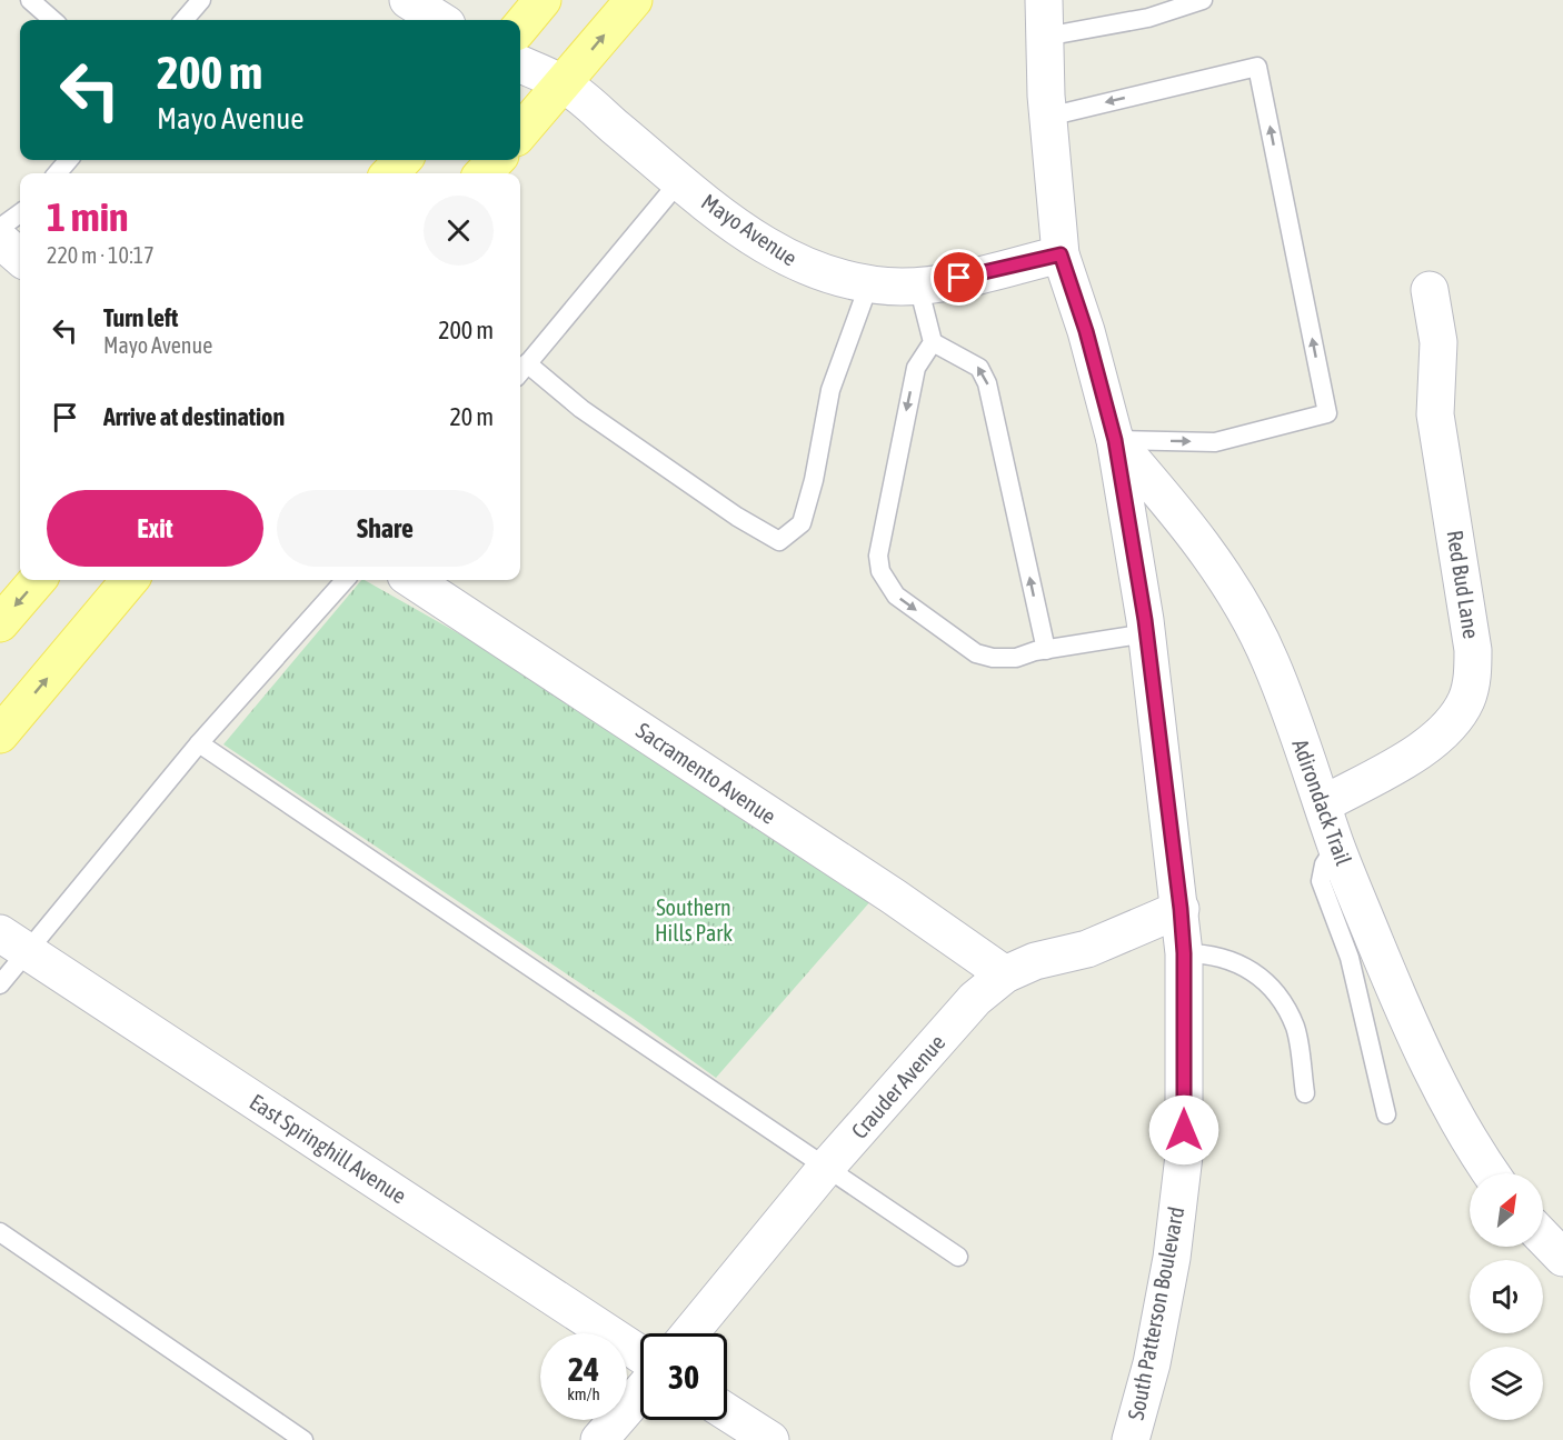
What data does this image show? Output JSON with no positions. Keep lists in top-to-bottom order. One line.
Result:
{"streets":{"street":["Mayo Avenue","Red Bud Lane","Sacramento Avenue","Adirondack Trail","Crauder Avenue","East Springhill Avenue","South Patterson Boulevard"]},"crossings":[["Mayo Avenue","South Patterson Boulevard"],["Red Bud Lane","Adirondack Trail"],["Sacramento Avenue","Crauder Avenue"],["Adirondack Trail","South Patterson Boulevard"],["Crauder Avenue","South Patterson Boulevard"]],"parks":["Southern Hills Park"],"north":"top right","page":{"turn":["200 m","Mayo Avenue"],"heading":["1 min","220 m · 10:17"],"list":[{"name":"Turn left","note":"Mayo Avenue","value":"200 m"},{"name":"Arrive at destination","value":"20 m"}],"buttons":["Exit","Share"],"speed":"24 km/h","limit":"30"}}
